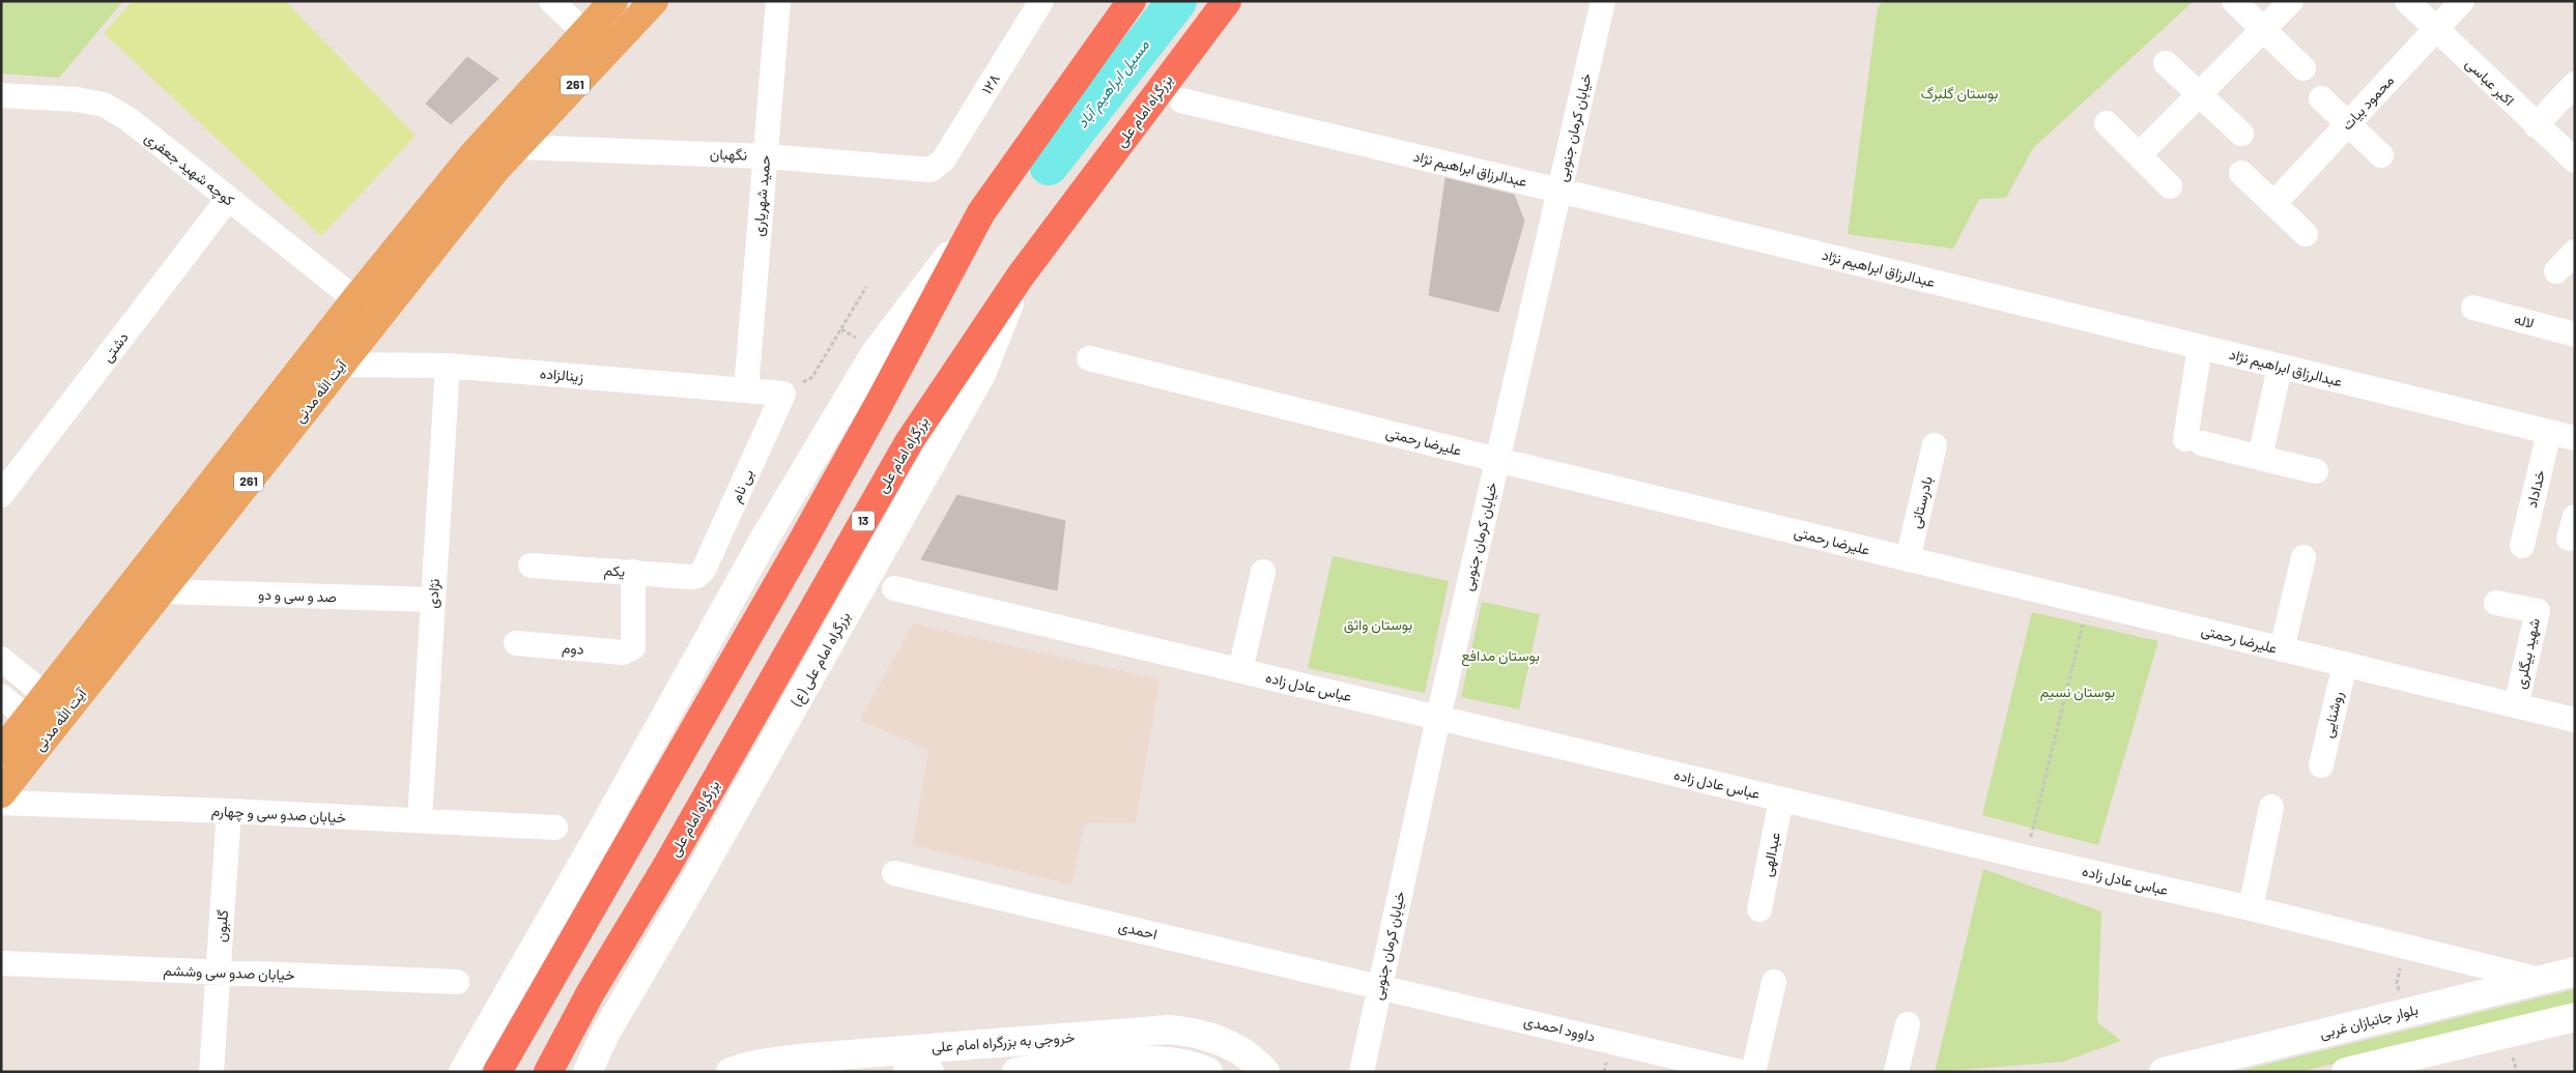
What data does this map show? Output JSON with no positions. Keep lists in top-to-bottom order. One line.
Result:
{"streets":{"highway":["بزرگراه امام علی","13"],"main road":["261","آیت الله مدنی","بزرگراه امام علی (ع)","بلوار جانبازان غربی","خروجی به بزرگراه امام علی"],"street":["اکبر عباسی","۱۲۸","محمود بیات","خیابان کرمان جنوبی","نگهبان","کوچه شهید جعفری","عبدالرزاق ابراهیم نژاد","حمید شهریاری","لاله","دشتی","زینالزاده","علیرضا رحمتی","بی نام","خداداد","بادرستانی","یکم","نژادی","صد و سی و دو","دوم","شهید بیگلری","عباس عادل زاده","روشنایی","خیابان صدو سی و چهارم","عبدالهی","گلبون","احمدی","خیابان صدو سی وششم","داوود احمدی"]},"crossings":[["اکبر عباسی","محمود بیات"],["۱۲۸","نگهبان"],["261","آیت الله مدنی"],["بزرگراه امام علی","بزرگراه امام علی (ع)"],["خیابان کرمان جنوبی","عبدالرزاق ابراهیم نژاد"],["خیابان کرمان جنوبی","علیرضا رحمتی"],["خیابان کرمان جنوبی","عباس عادل زاده"],["خیابان کرمان جنوبی","احمدی"],["خیابان کرمان جنوبی","داوود احمدی"],["نگهبان","حمید شهریاری"],["نگهبان","آیت الله مدنی"],["کوچه شهید جعفری","دشتی"],["کوچه شهید جعفری","آیت الله مدنی"],["عبدالرزاق ابراهیم نژاد","خداداد"],["حمید شهریاری","زینالزاده"],["زینالزاده","آیت الله مدنی"],["زینالزاده","بی نام"],["زینالزاده","نژادی"],["آیت الله مدنی","صد و سی و دو"],["علیرضا رحمتی","بادرستانی"],["علیرضا رحمتی","شهید بیگلری"],["علیرضا رحمتی","روشنایی"],["بی نام","یکم"],["یکم","دوم"],["نژادی","صد و سی و دو"],["نژادی","خیابان صدو سی و چهارم"],["عباس عادل زاده","عبدالهی"],["عباس عادل زاده","بلوار جانبازان غربی"],["خیابان صدو سی و چهارم","گلبون"],["گلبون","خیابان صدو سی وششم"],["احمدی","داوود احمدی"]],"water":["مسیل ابراهیم آباد"],"parks":["بوستان گلبرگ","بوستان واثق","بوستان مدافع","بوستان نسیم"]}
